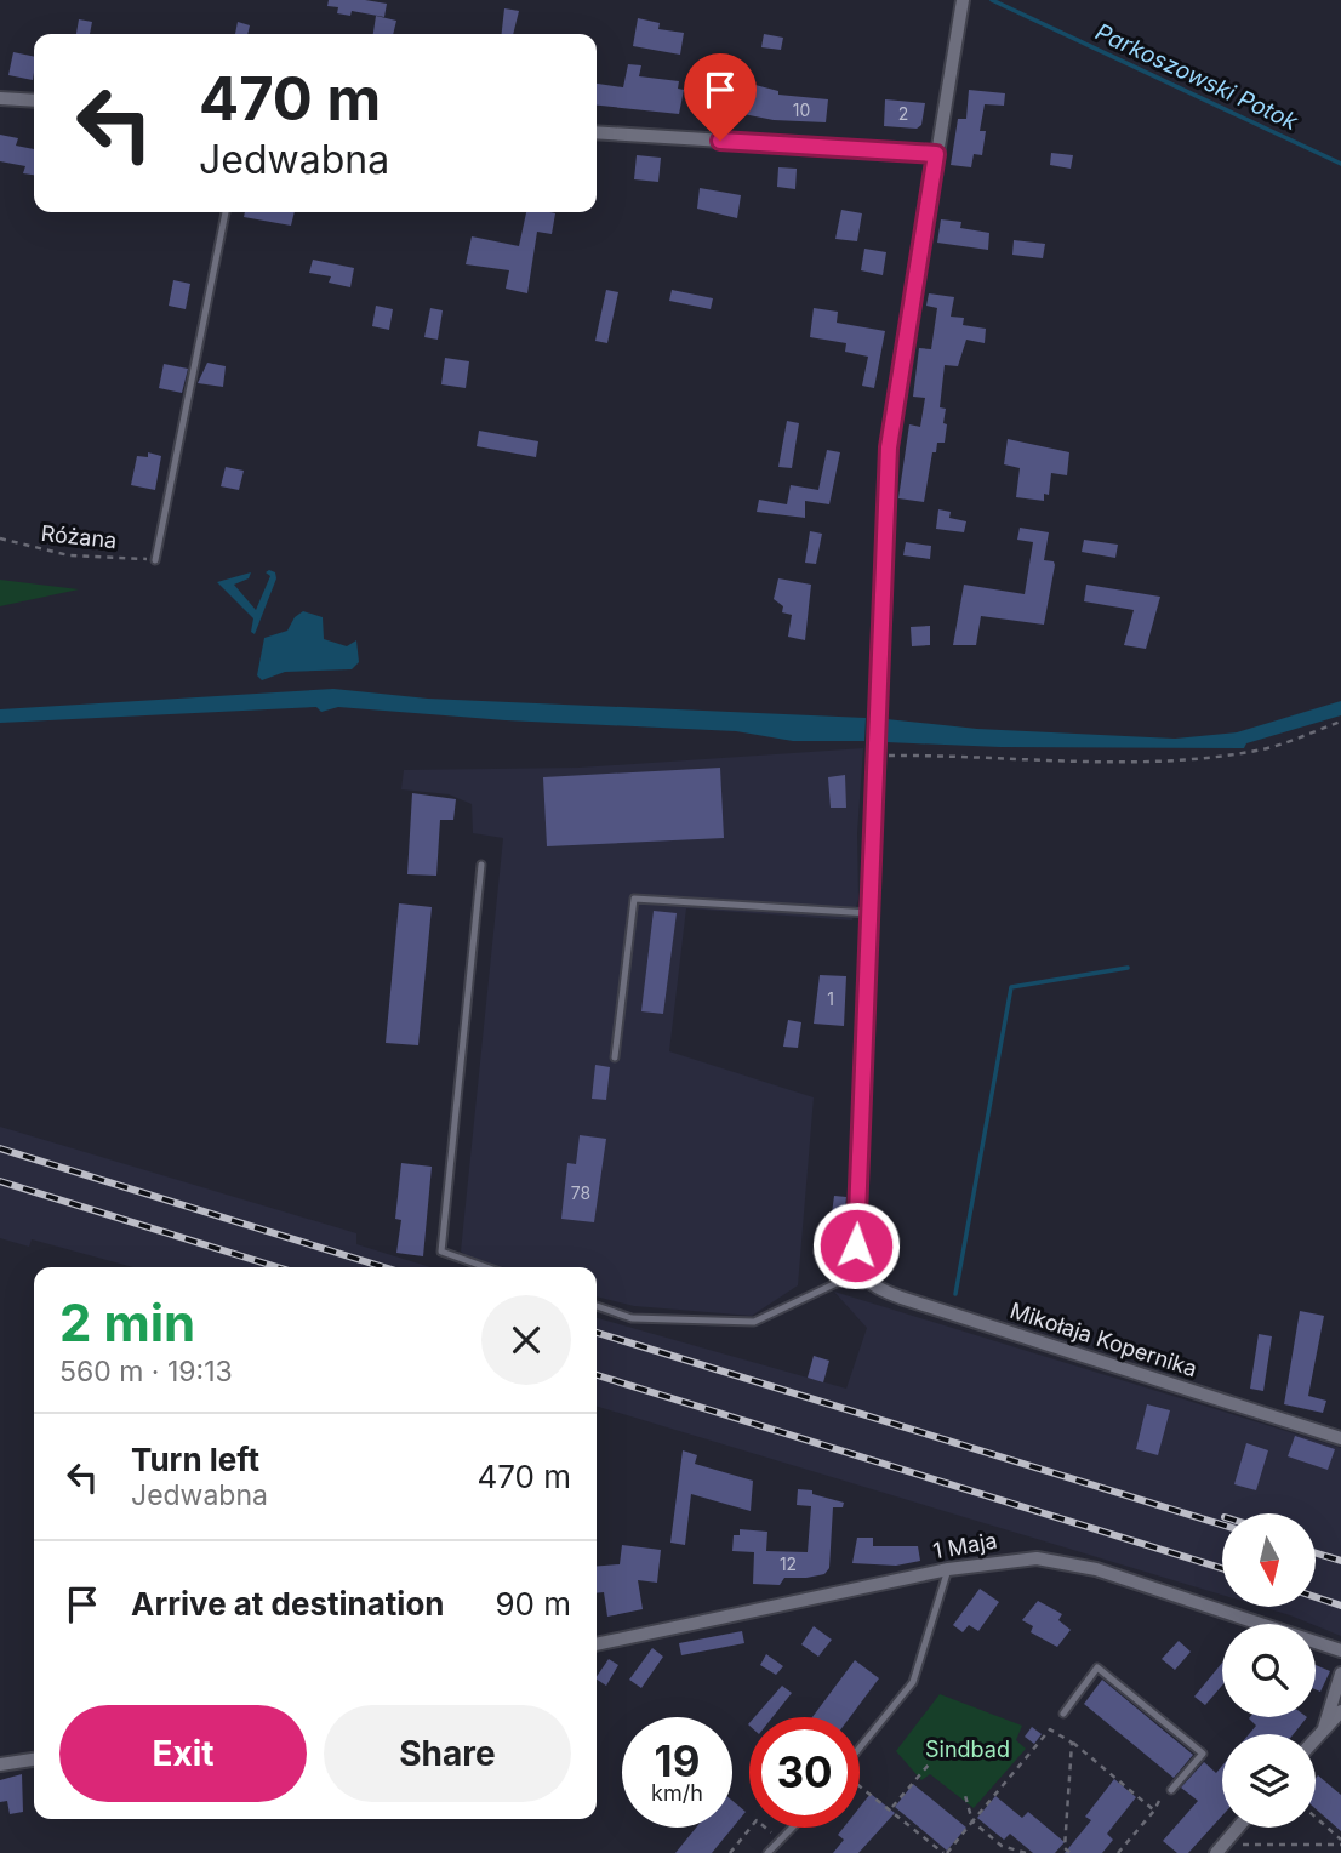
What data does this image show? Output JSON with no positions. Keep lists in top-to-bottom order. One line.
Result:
{"streets":{"street":["Mikołaja Kopernika","1 Maja"],"path":["Różana"]},"water":["Parkoszowski Potok"],"parks":["Sindbad"],"house_numbers":["10","2","1","78","12"],"north":"bottom","page":{"turn":["470 m","Jedwabna"],"heading":["2 min","560 m · 19:13"],"list":[{"name":"Turn left","note":"Jedwabna","value":"470 m"},{"name":"Arrive at destination","value":"90 m"}],"buttons":["Exit","Share"],"speed":"19 km/h","limit":"30"}}
